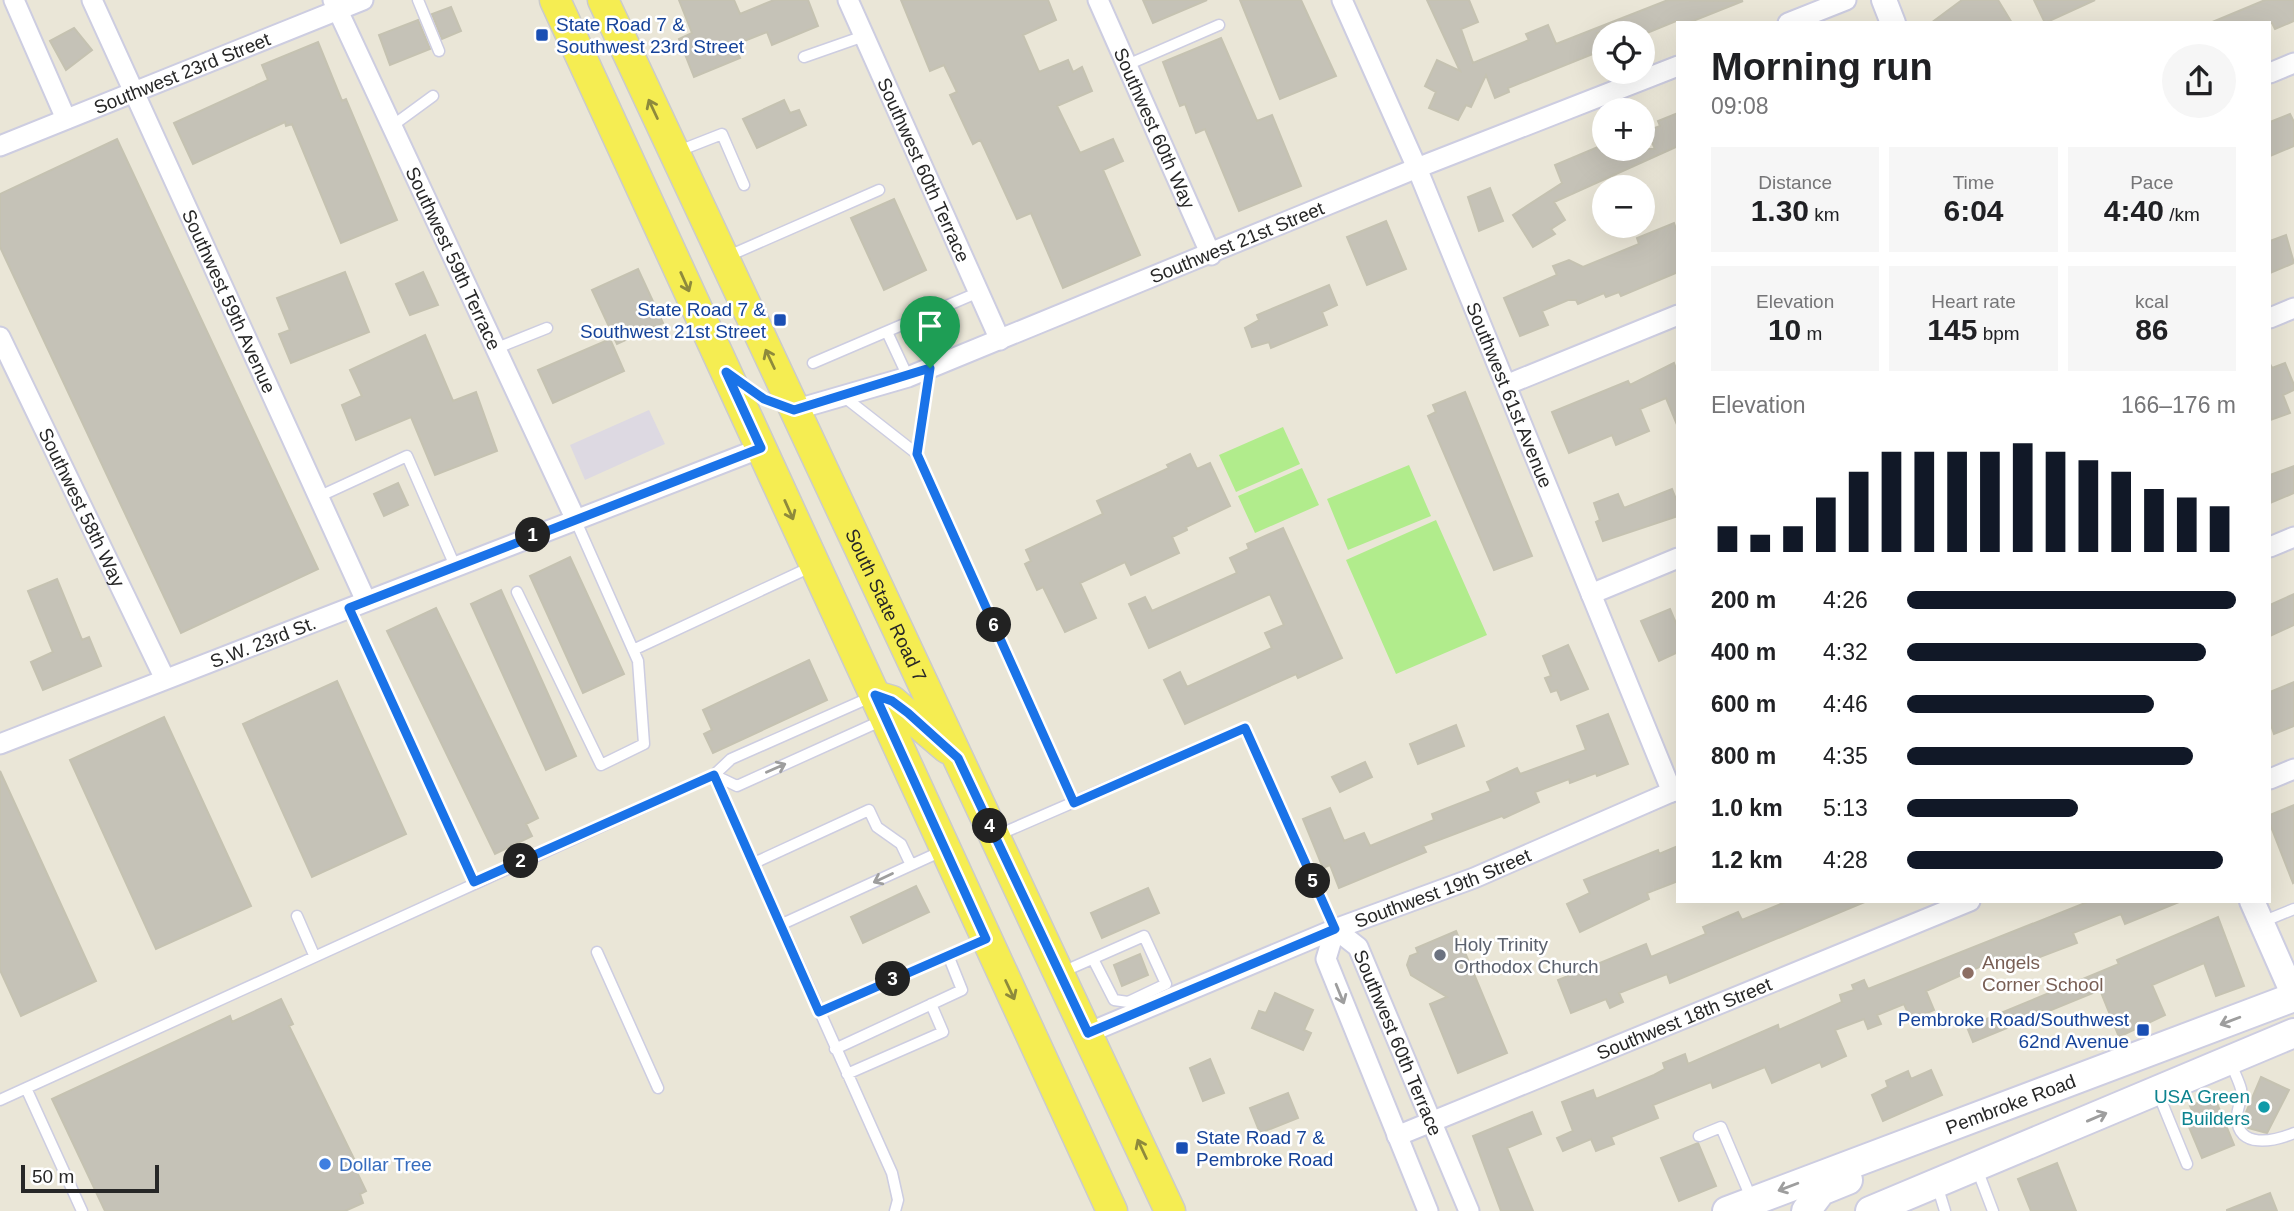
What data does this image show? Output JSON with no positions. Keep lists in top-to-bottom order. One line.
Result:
{"streets":{"main road":["South State Road 7","Pembroke Road"],"street":["Southwest 23rd Street","Southwest 60th Way","Southwest 60th Terrace","Southwest 21st Street","Southwest 59th Terrace","Southwest 59th Avenue","Southwest 61st Avenue","Southwest 58th Way","S.W. 23rd St.","Southwest 19th Street","Southwest 18th Street"]},"crossings":[["Southwest 23rd Street","Southwest 59th Terrace"],["Southwest 23rd Street","Southwest 59th Avenue"],["Southwest 60th Way","Southwest 21st Street"],["Southwest 60th Terrace","Southwest 21st Street"],["Southwest 60th Terrace","Southwest 19th Street"],["Southwest 60th Terrace","Southwest 18th Street"],["Southwest 21st Street","Southwest 61st Avenue"],["Southwest 21st Street","South State Road 7"],["Southwest 59th Terrace","S.W. 23rd St."],["Southwest 59th Avenue","S.W. 23rd St."],["Southwest 61st Avenue","Southwest 19th Street"],["Southwest 58th Way","S.W. 23rd St."],["South State Road 7","Southwest 19th Street"]],"places":{"transit":["State Road 7 & Southwest 23rd Street","State Road 7 & Southwest 21st Street","Pembroke Road/Southwest 62nd Avenue","State Road 7 & Pembroke Road"],"other":["Holy Trinity Orthodox Church","Angels Corner School","USA Green Builders","Dollar Tree"]},"scale_bar":"50 m","page":{"map_buttons":["+","−"],"heading":["Morning run","09:08"],"stats":[["Distance","1.30 km"],["Time","6:04"],["Pace","4:40 /km"],["Elevation","10 m"],["Heart rate","145 bpm"],["kcal","86"]],"chart":["Elevation","166–176 m"],"pins":["1","6","4","2","5","3"],"list":[{"name":"200 m","note":"4:26"},{"name":"400 m","note":"4:32"},{"name":"600 m","note":"4:46"},{"name":"800 m","note":"4:35"},{"name":"1.0 km","note":"5:13"},{"name":"1.2 km","note":"4:28"}],"scale":"50 m"}}
